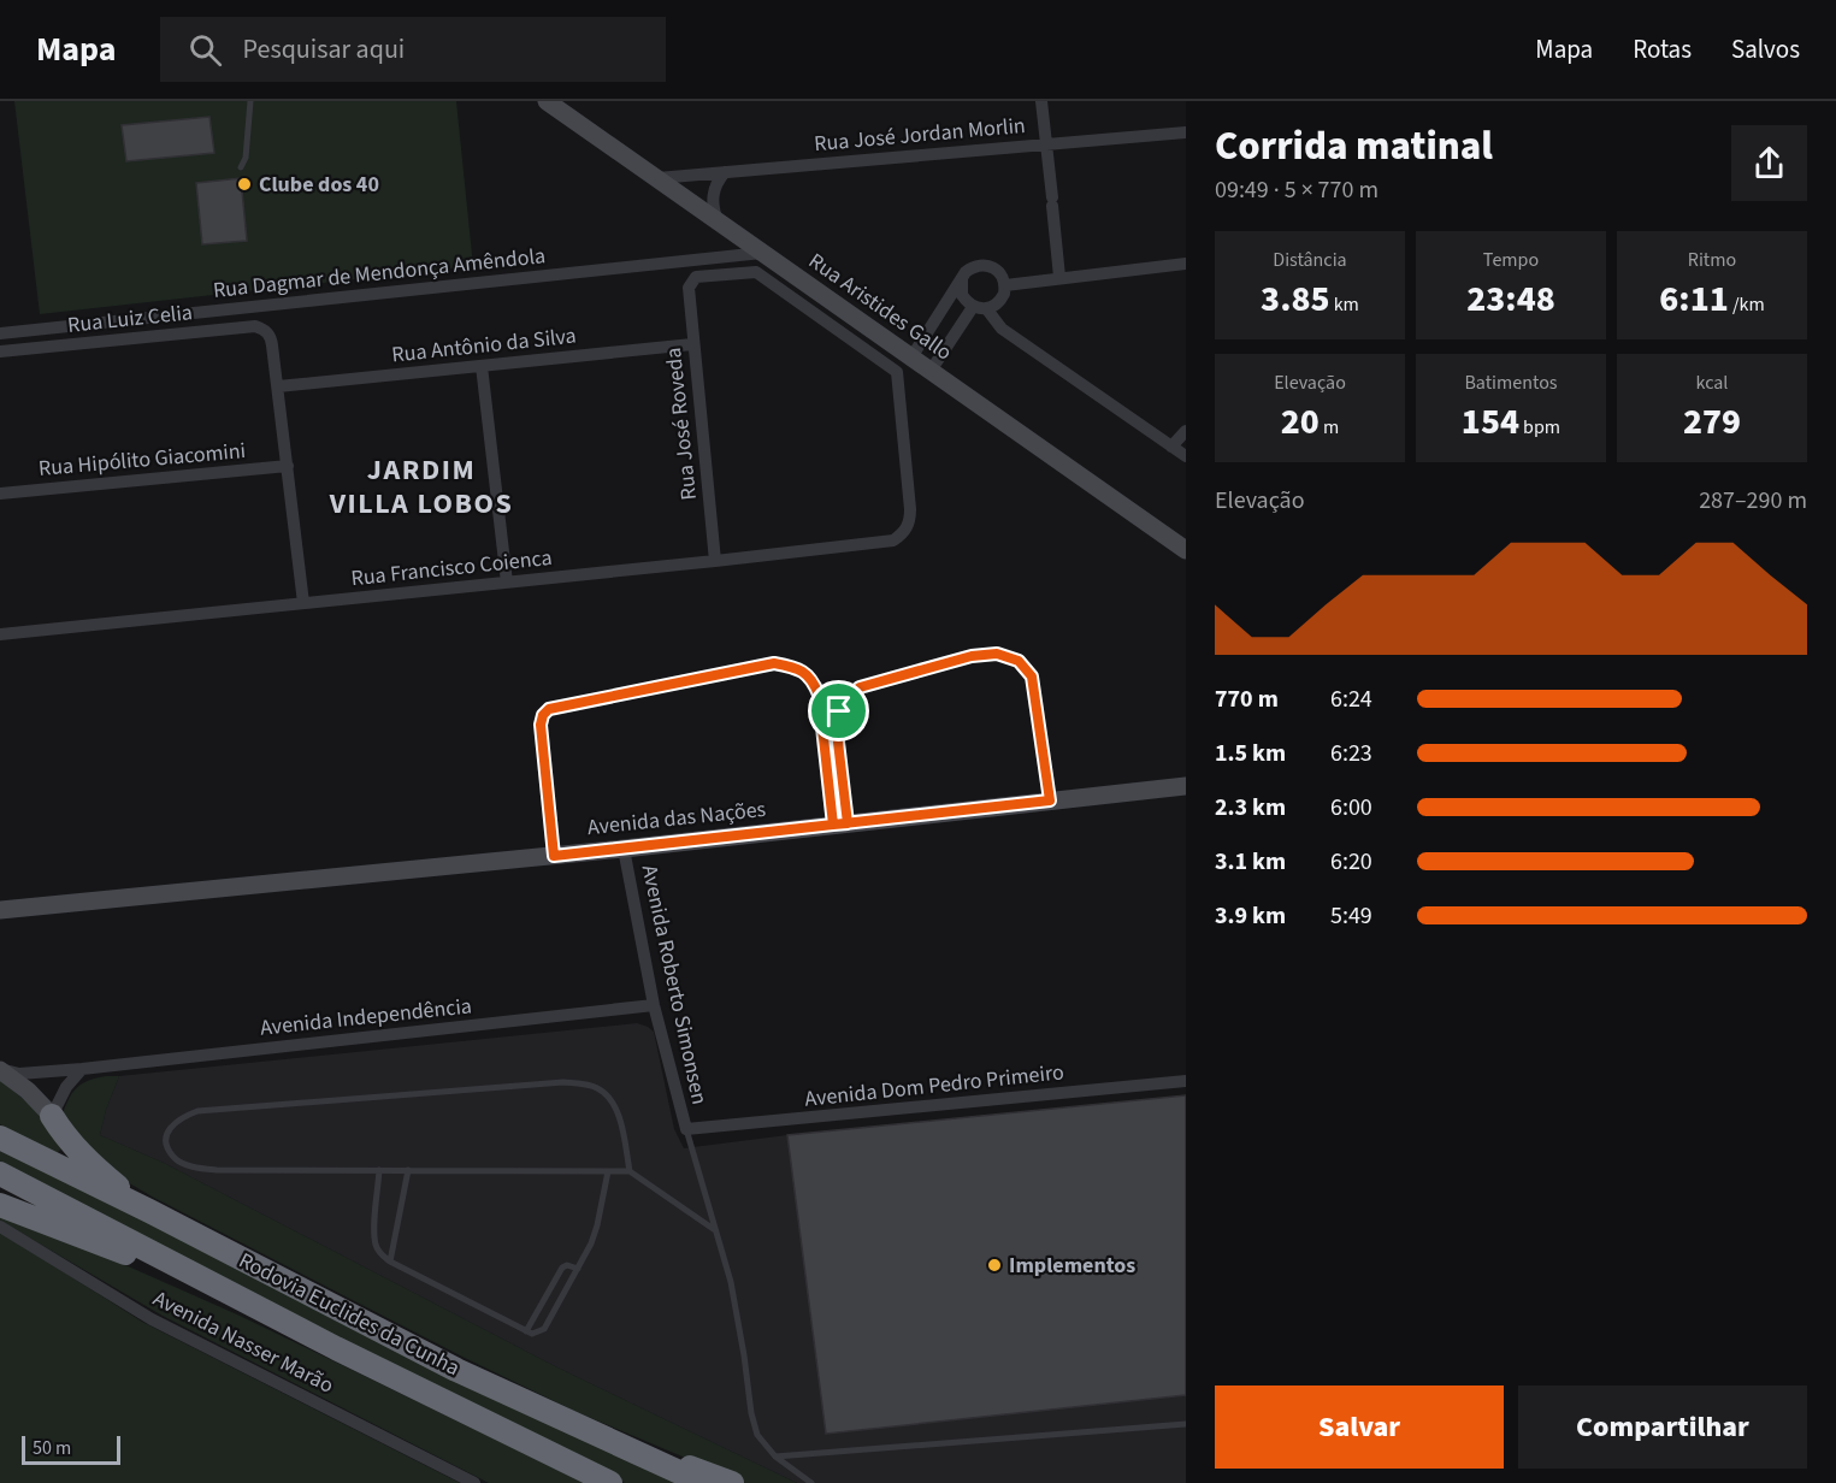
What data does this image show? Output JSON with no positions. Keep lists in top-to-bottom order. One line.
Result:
{"streets":{"highway":["Rodovia Euclides da Cunha"],"street":["Rua José Jordan Morlin","Rua Dagmar de Mendonça Amêndola","Rua Aristides Gallo","Rua Luiz Celia","Rua Antônio da Silva","Rua José Roveda","Rua Hipólito Giacomini","Rua Francisco Coienca","Avenida das Nações","Avenida Roberto Simonsen","Avenida Independência","Avenida Dom Pedro Primeiro","Avenida Nasser Marão"]},"crossings":[["Rua José Jordan Morlin","Rua Aristides Gallo"],["Rua Dagmar de Mendonça Amêndola","Rua Aristides Gallo"],["Rua Luiz Celia","Rua Antônio da Silva"],["Rua Antônio da Silva","Rua José Roveda"],["Rua José Roveda","Rua Francisco Coienca"],["Avenida das Nações","Avenida Roberto Simonsen"],["Avenida Roberto Simonsen","Avenida Independência"],["Avenida Roberto Simonsen","Avenida Dom Pedro Primeiro"]],"districts":["JARDIM VILLA LOBOS"],"places":["Clube dos 40","Implementos"],"scale_bar":"50 m","page":{"header":"Mapa","search":"Pesquisar aqui","nav":["Mapa","Rotas","Salvos"],"heading":["Corrida matinal","09:49 · 5 × 770 m"],"stats":[["Distância","3.85 km"],["Tempo","23:48"],["Ritmo","6:11 /km"],["Elevação","20 m"],["Batimentos","154 bpm"],["kcal","279"]],"chart":["Elevação","287–290 m"],"list":[{"name":"770 m","note":"6:24"},{"name":"1.5 km","note":"6:23"},{"name":"2.3 km","note":"6:00"},{"name":"3.1 km","note":"6:20"},{"name":"3.9 km","note":"5:49"}],"buttons":["Salvar","Compartilhar"],"scale":"50 m"}}
